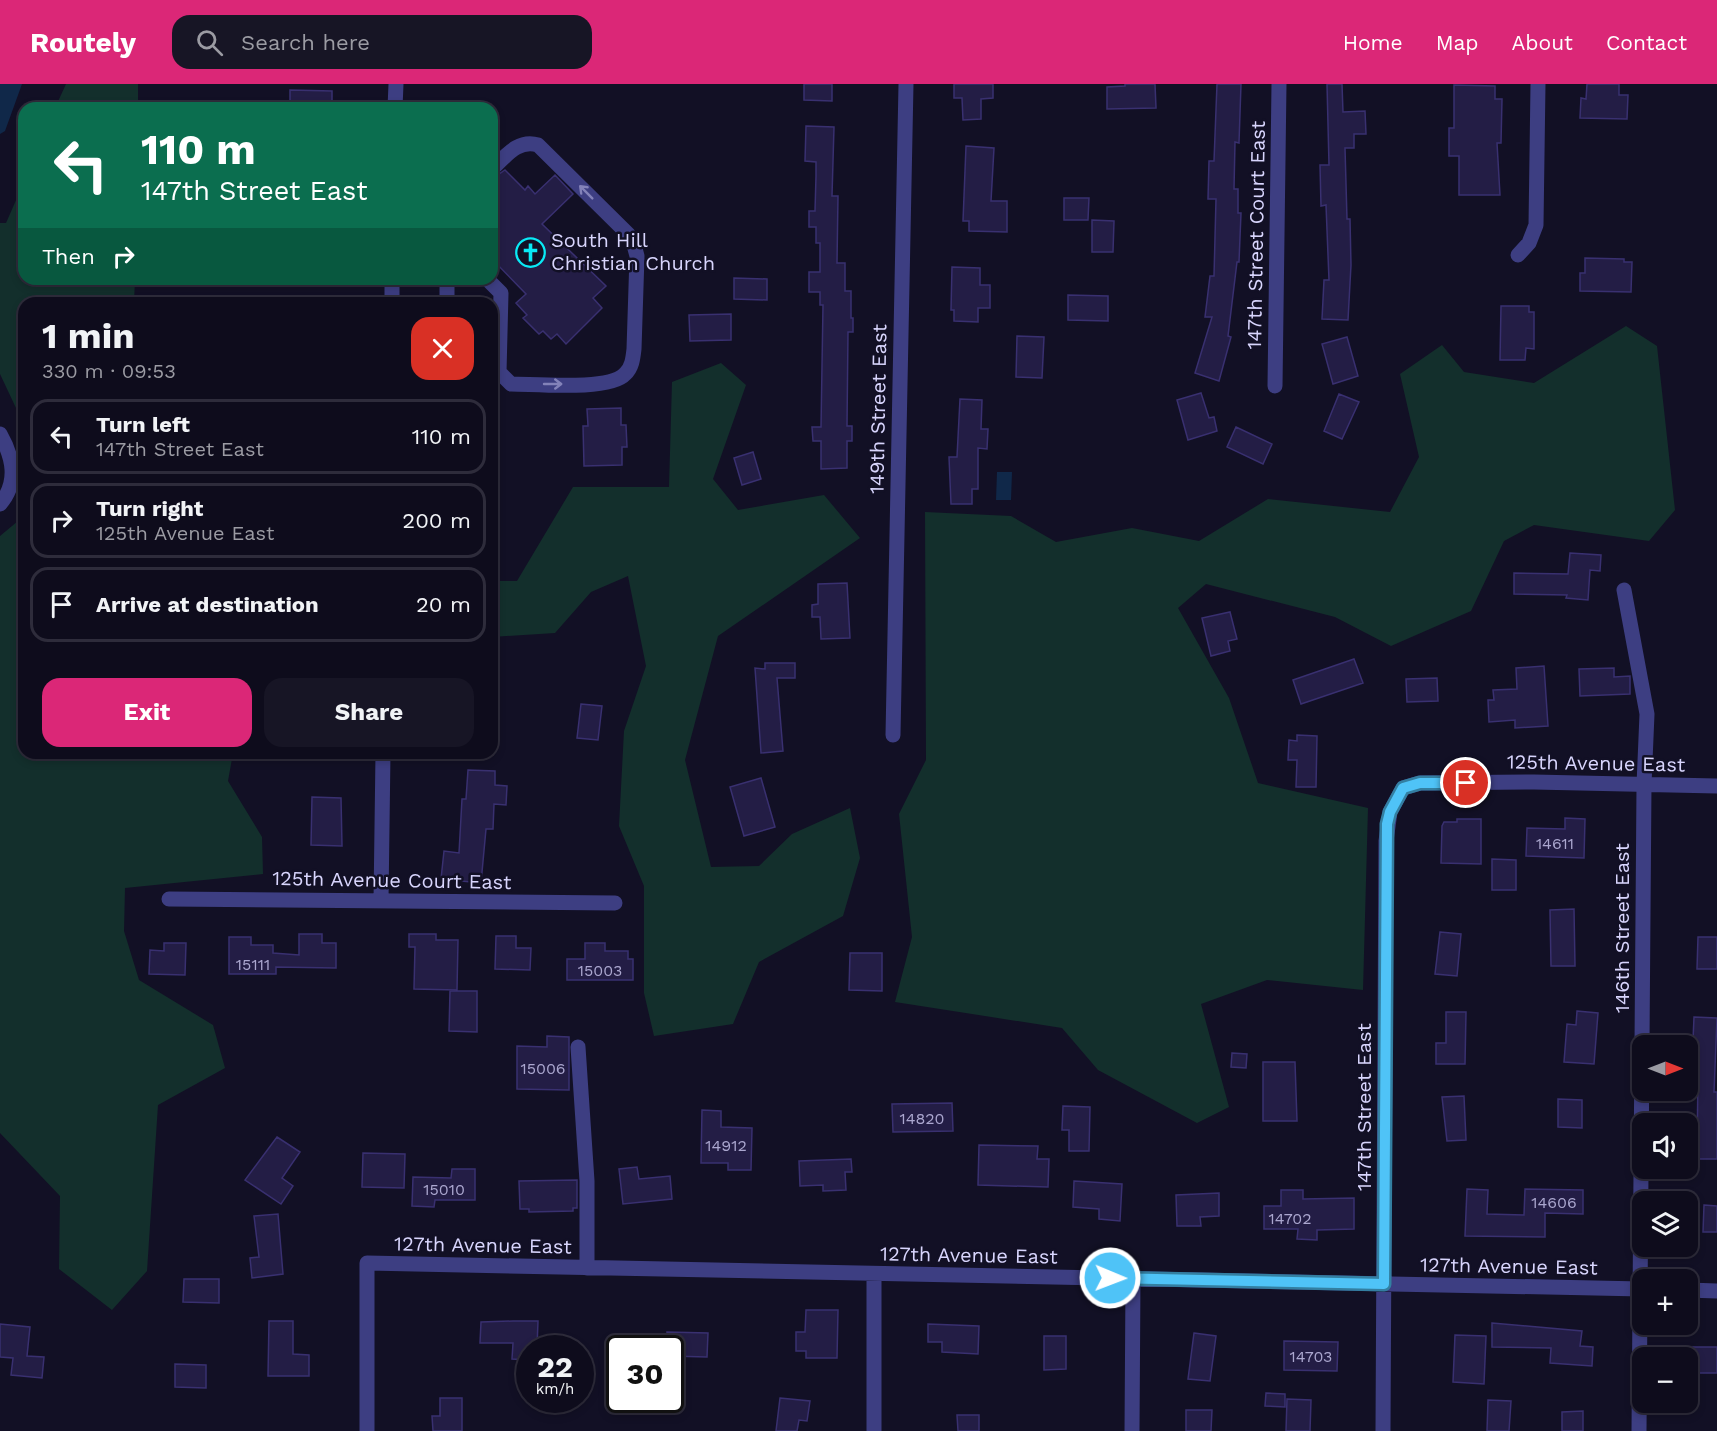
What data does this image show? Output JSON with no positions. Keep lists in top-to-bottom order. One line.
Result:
{"streets":{"street":["147th Street Court East","149th Street East","125th Avenue East","125th Avenue Court East","146th Street East","147th Street East","127th Avenue East"]},"crossings":[["125th Avenue East","146th Street East"],["125th Avenue East","147th Street East"],["147th Street East","127th Avenue East"]],"places":{"church":["South Hill Christian Church"]},"house_numbers":["14611","15111","15003","15006","14820","14912","15010","14606","14702","14703"],"north":"right","page":{"header":"Routely","search":"Search here","nav":["Home","Map","About","Contact"],"turn":["110 m","147th Street East"],"then":"Then","heading":["1 min","330 m · 09:53"],"list":[{"name":"Turn left","note":"147th Street East","value":"110 m"},{"name":"Turn right","note":"125th Avenue East","value":"200 m"},{"name":"Arrive at destination","value":"20 m"}],"buttons":["Exit","Share"],"map_buttons":["+","−"],"speed":"22 km/h","limit":"30"}}
